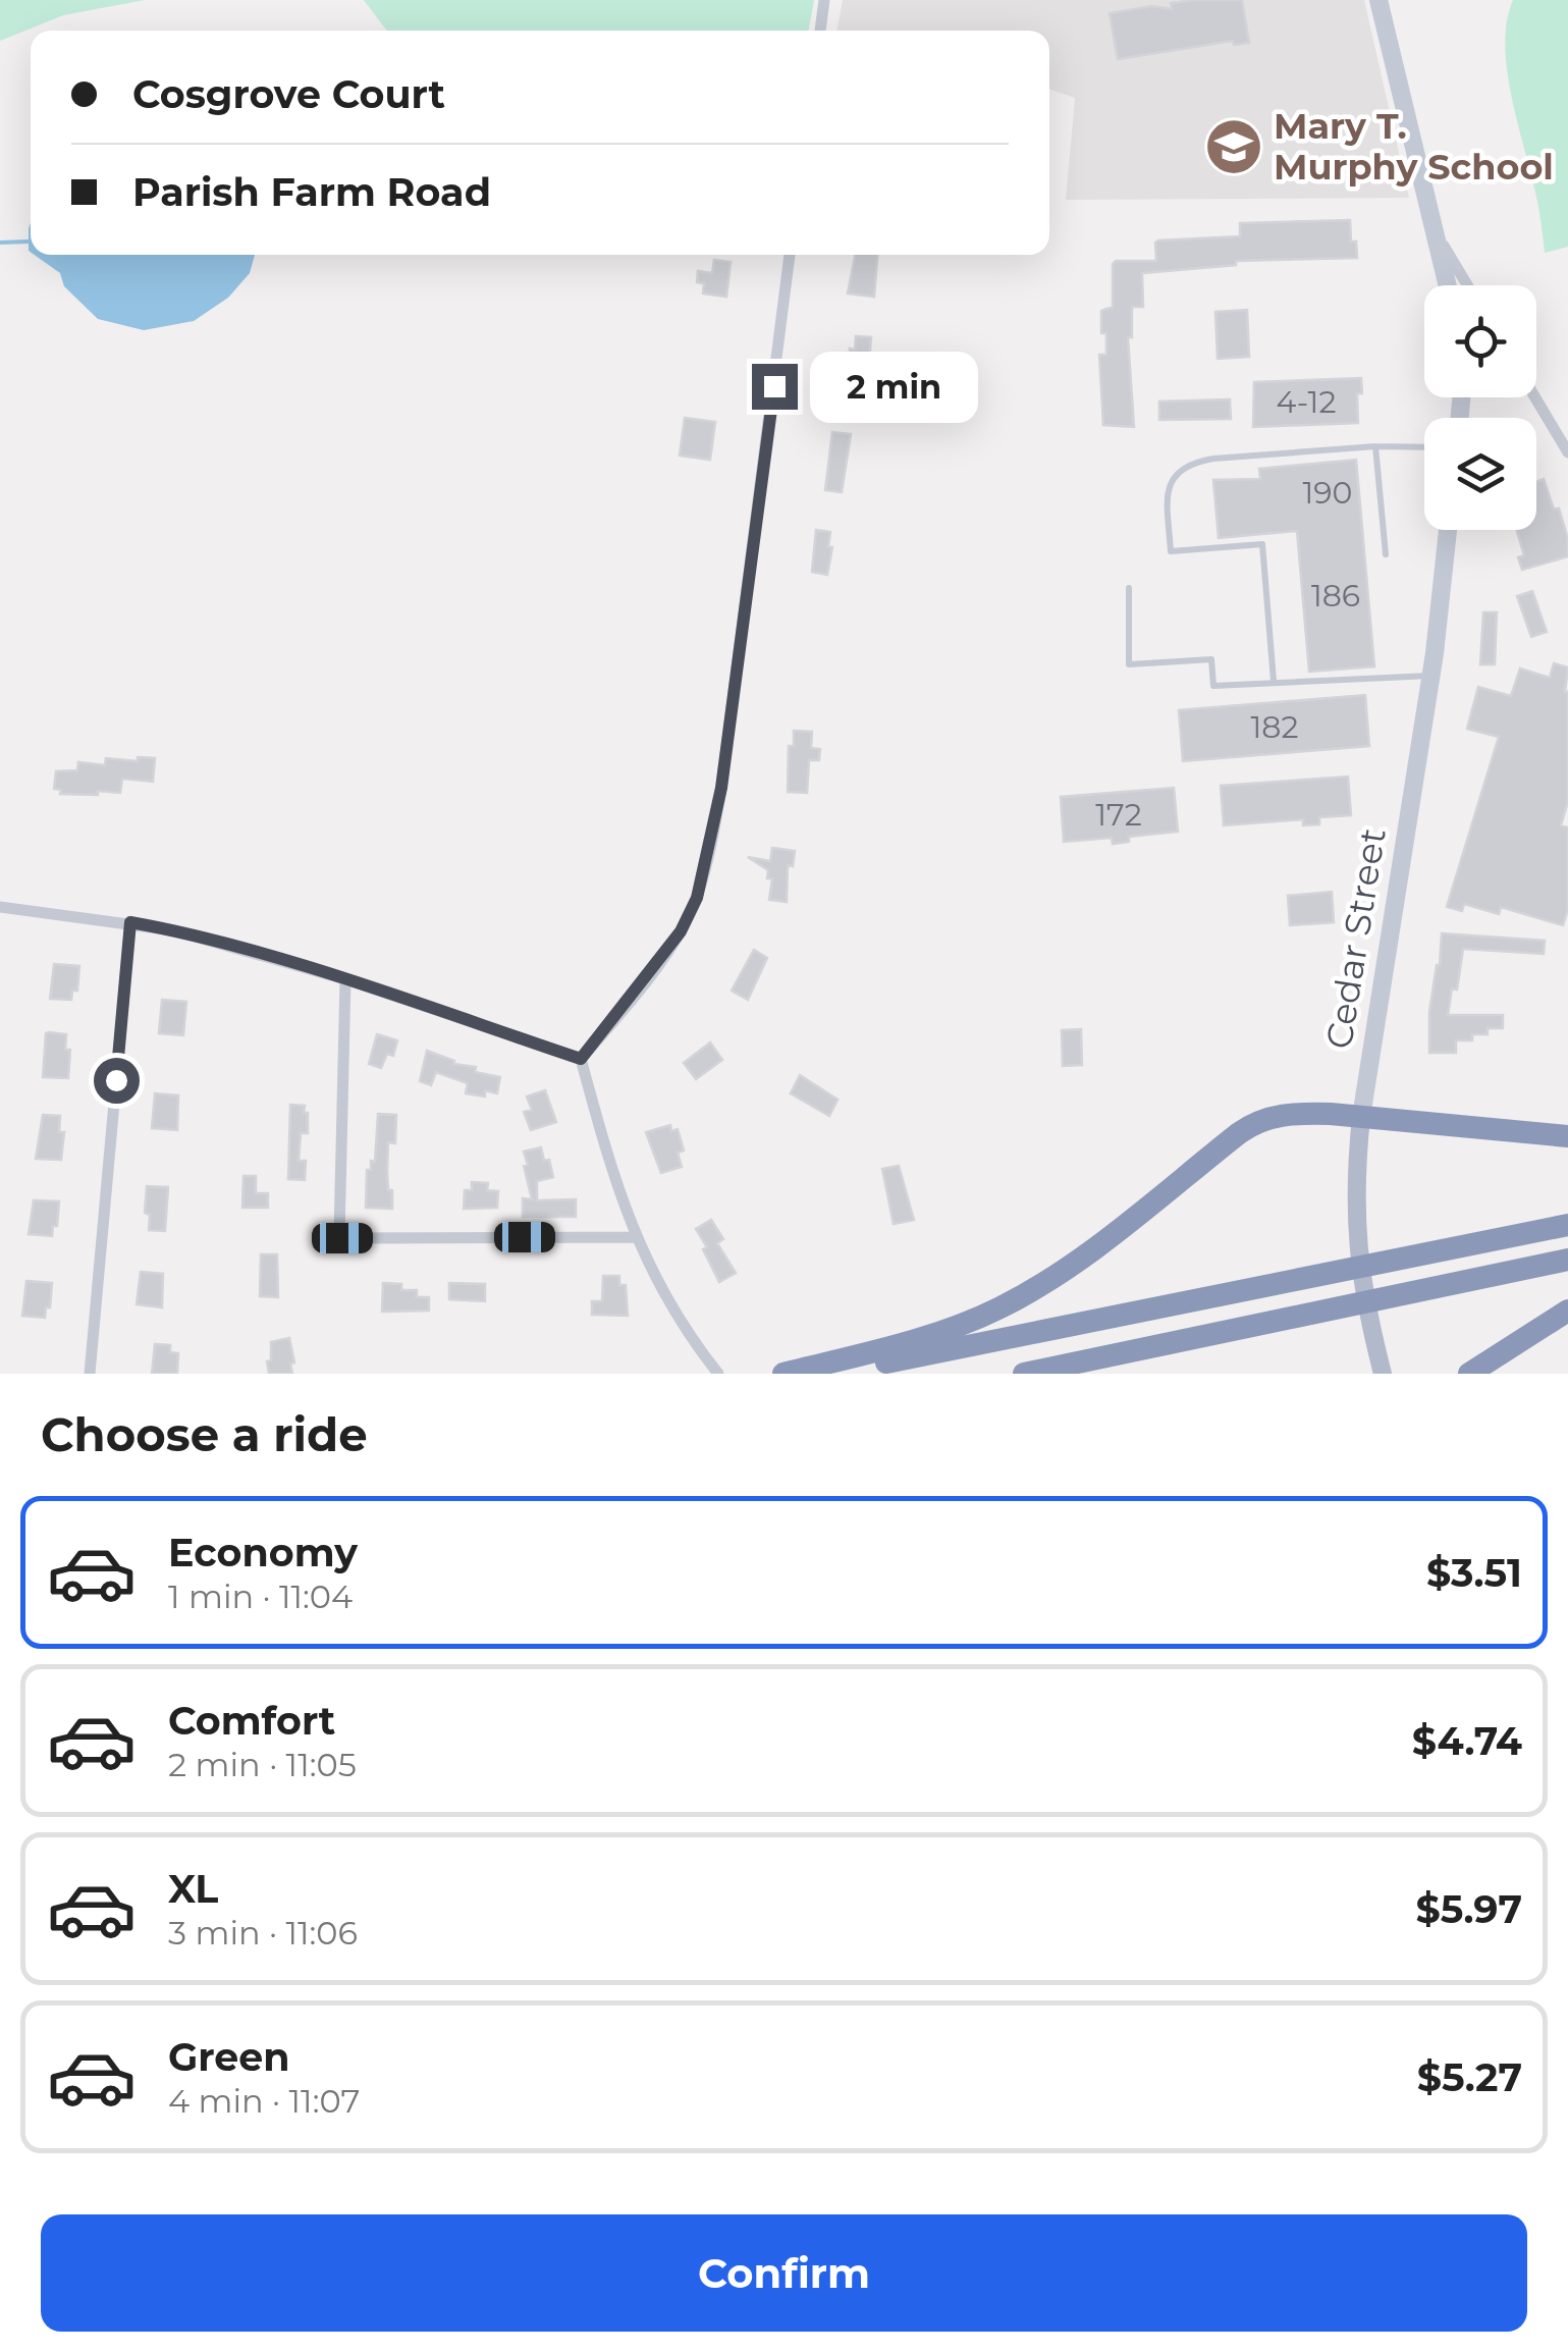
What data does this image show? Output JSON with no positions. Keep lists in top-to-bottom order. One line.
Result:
{"streets":{"main road":["Cedar Street"]},"places":{"school or university":["Mary T. Murphy School"]},"house_numbers":["4-12","190","186","182","172"],"page":{"banner":["Cosgrove Court","Parish Farm Road"],"bubble":"2 min","heading":"Choose a ride","list":[{"name":"Economy","note":"1 min · 11:04","value":"$3.51"},{"name":"Comfort","note":"2 min · 11:05","value":"$4.74"},{"name":"XL","note":"3 min · 11:06","value":"$5.97"},{"name":"Green","note":"4 min · 11:07","value":"$5.27"}],"buttons":"Confirm"}}
